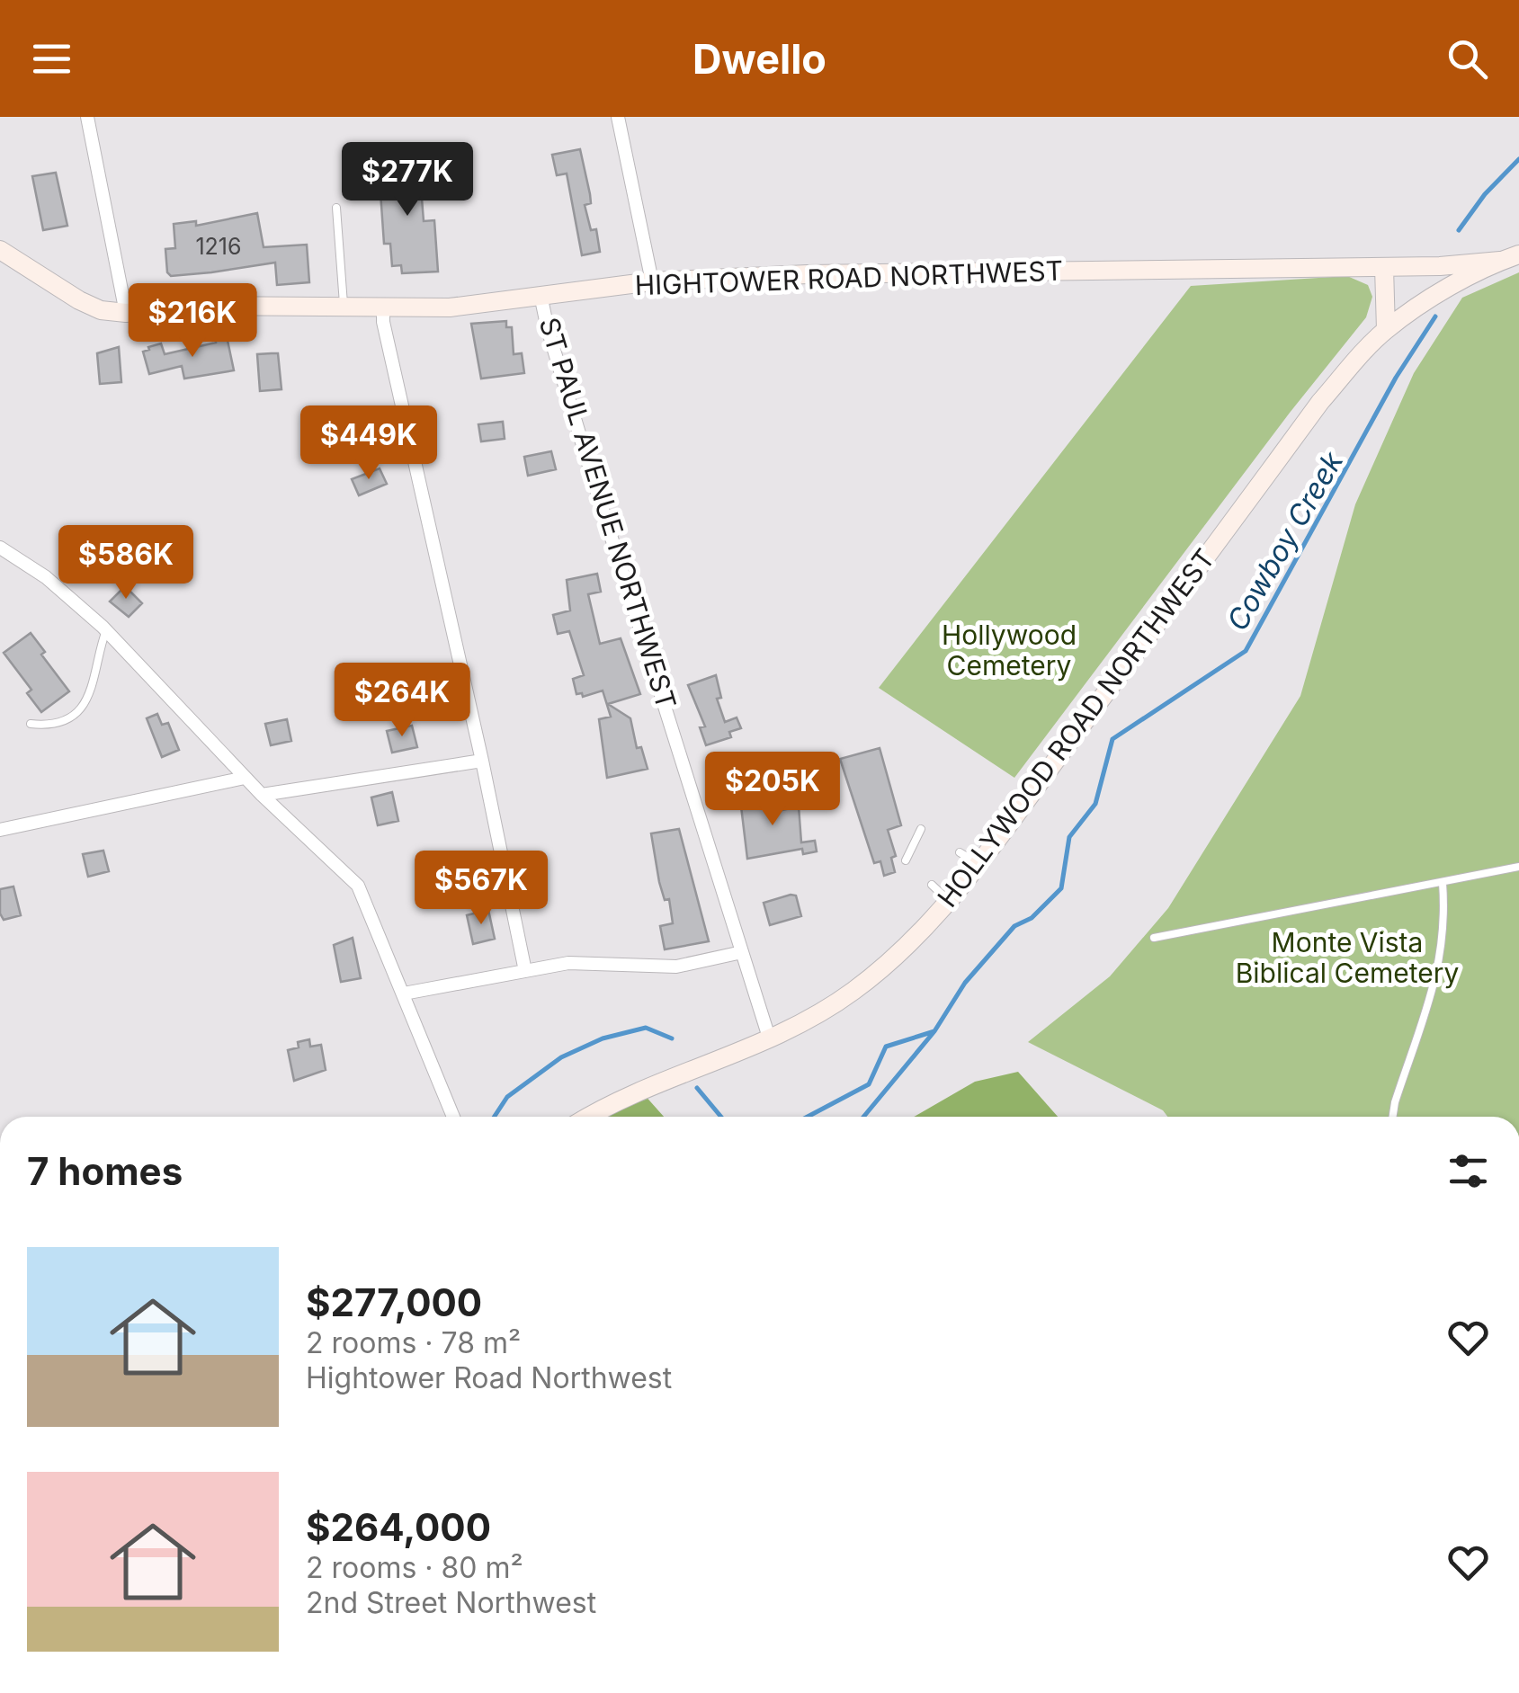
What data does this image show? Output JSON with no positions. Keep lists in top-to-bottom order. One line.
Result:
{"streets":{"street":["HIGHTOWER ROAD NORTHWEST","ST PAUL AVENUE NORTHWEST","HOLLYWOOD ROAD NORTHWEST"]},"crossings":[["HIGHTOWER ROAD NORTHWEST","ST PAUL AVENUE NORTHWEST"],["HIGHTOWER ROAD NORTHWEST","HOLLYWOOD ROAD NORTHWEST"],["ST PAUL AVENUE NORTHWEST","HOLLYWOOD ROAD NORTHWEST"]],"water":["Cowboy Creek"],"parks":["Hollywood Cemetery","Monte Vista Biblical Cemetery"],"house_numbers":["1216"],"page":{"header":"Dwello","price":["$277K","$216K","$449K","$586K","$264K","$205K","$567K"],"heading":"7 homes","list":[{"name":"$277,000","note":"2 rooms · 78 m² · Hightower Road Northwest"},{"name":"$264,000","note":"2 rooms · 80 m² · 2nd Street Northwest"}]}}
